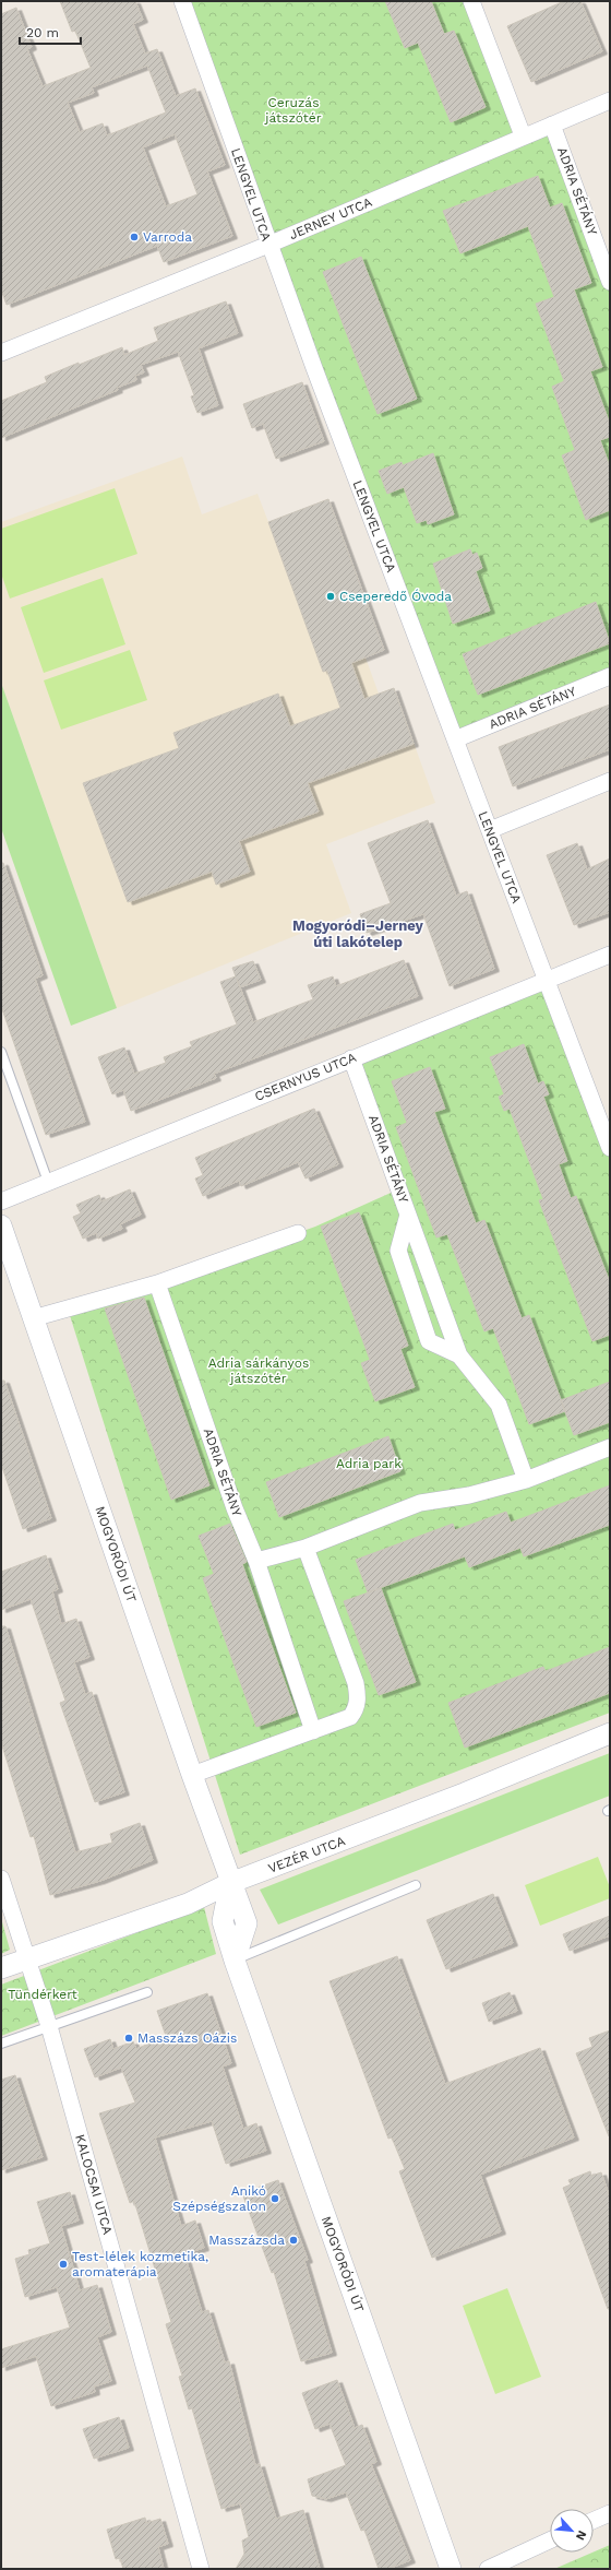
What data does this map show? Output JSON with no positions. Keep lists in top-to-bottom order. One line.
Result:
{"streets":{"street":["ADRIA SÉTÁNY","LENGYEL UTCA","JERNEY UTCA","CSERNYUS UTCA","MOGYORÓDI ÚT","VEZÉR UTCA","KALOCSAI UTCA"]},"crossings":[["ADRIA SÉTÁNY","LENGYEL UTCA"],["ADRIA SÉTÁNY","JERNEY UTCA"],["ADRIA SÉTÁNY","CSERNYUS UTCA"],["LENGYEL UTCA","JERNEY UTCA"],["LENGYEL UTCA","CSERNYUS UTCA"],["MOGYORÓDI ÚT","VEZÉR UTCA"],["VEZÉR UTCA","KALOCSAI UTCA"]],"districts":["Mogyoródi–Jerney úti lakótelep"],"parks":["Ceruzás játszótér","Adria sárkányos játszótér","Adria park","Tündérkert"],"places":["Varroda","Cseperedő Óvoda","Masszázs Oázis","Anikó Szépségszalon","Masszázsda","Test-lélek kozmetika, aromaterápia"],"scale_bar":"20 m","north":"bottom right"}
